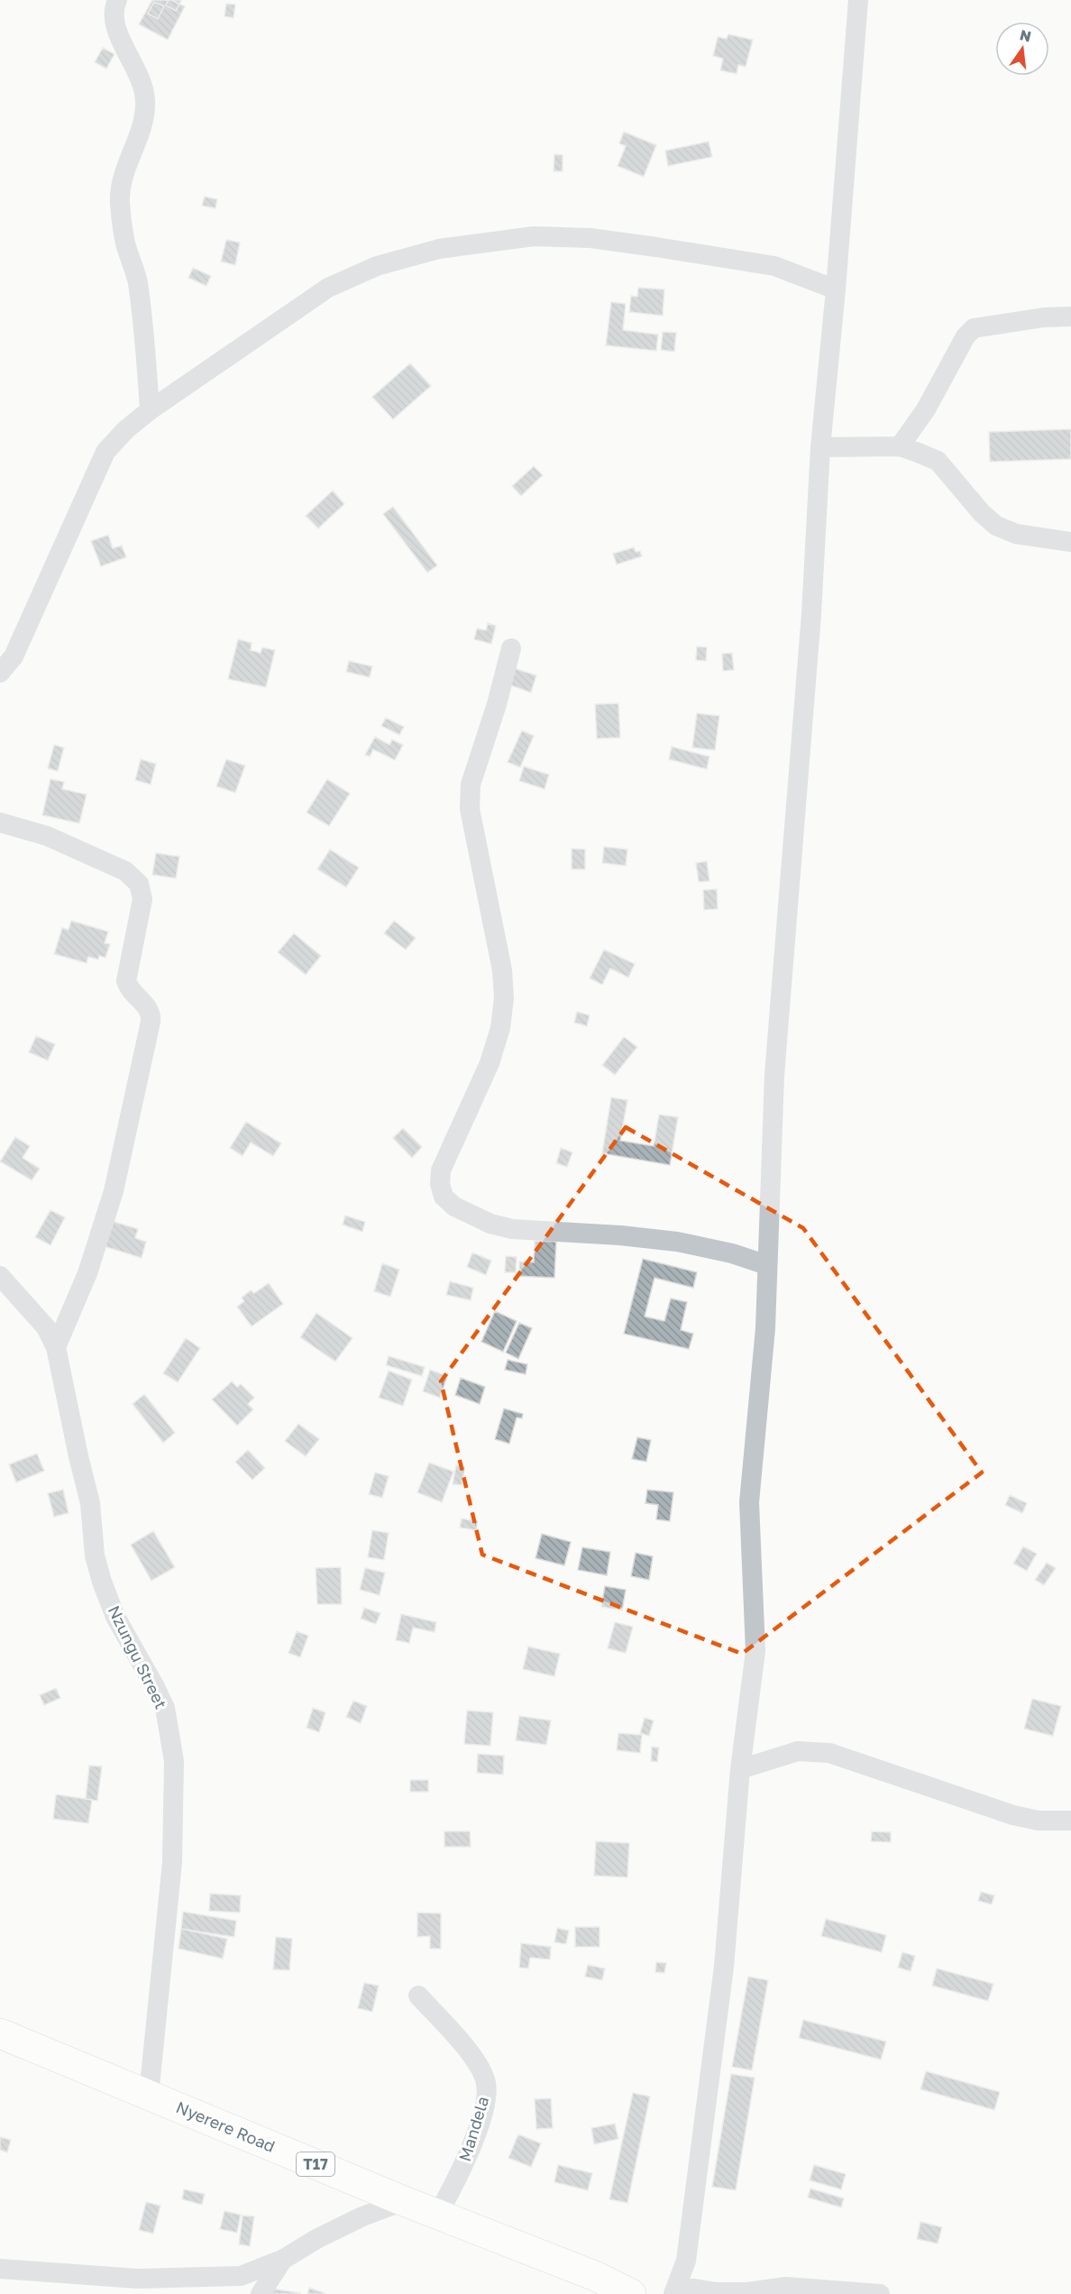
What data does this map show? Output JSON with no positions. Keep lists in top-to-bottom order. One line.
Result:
{"streets":{"main road":["Nyerere Road","T17"],"street":["Nzungu Street","Mandela"]},"crossings":[["Nzungu Street","Nyerere Road"],["Nyerere Road","Mandela"]],"north":"top"}
